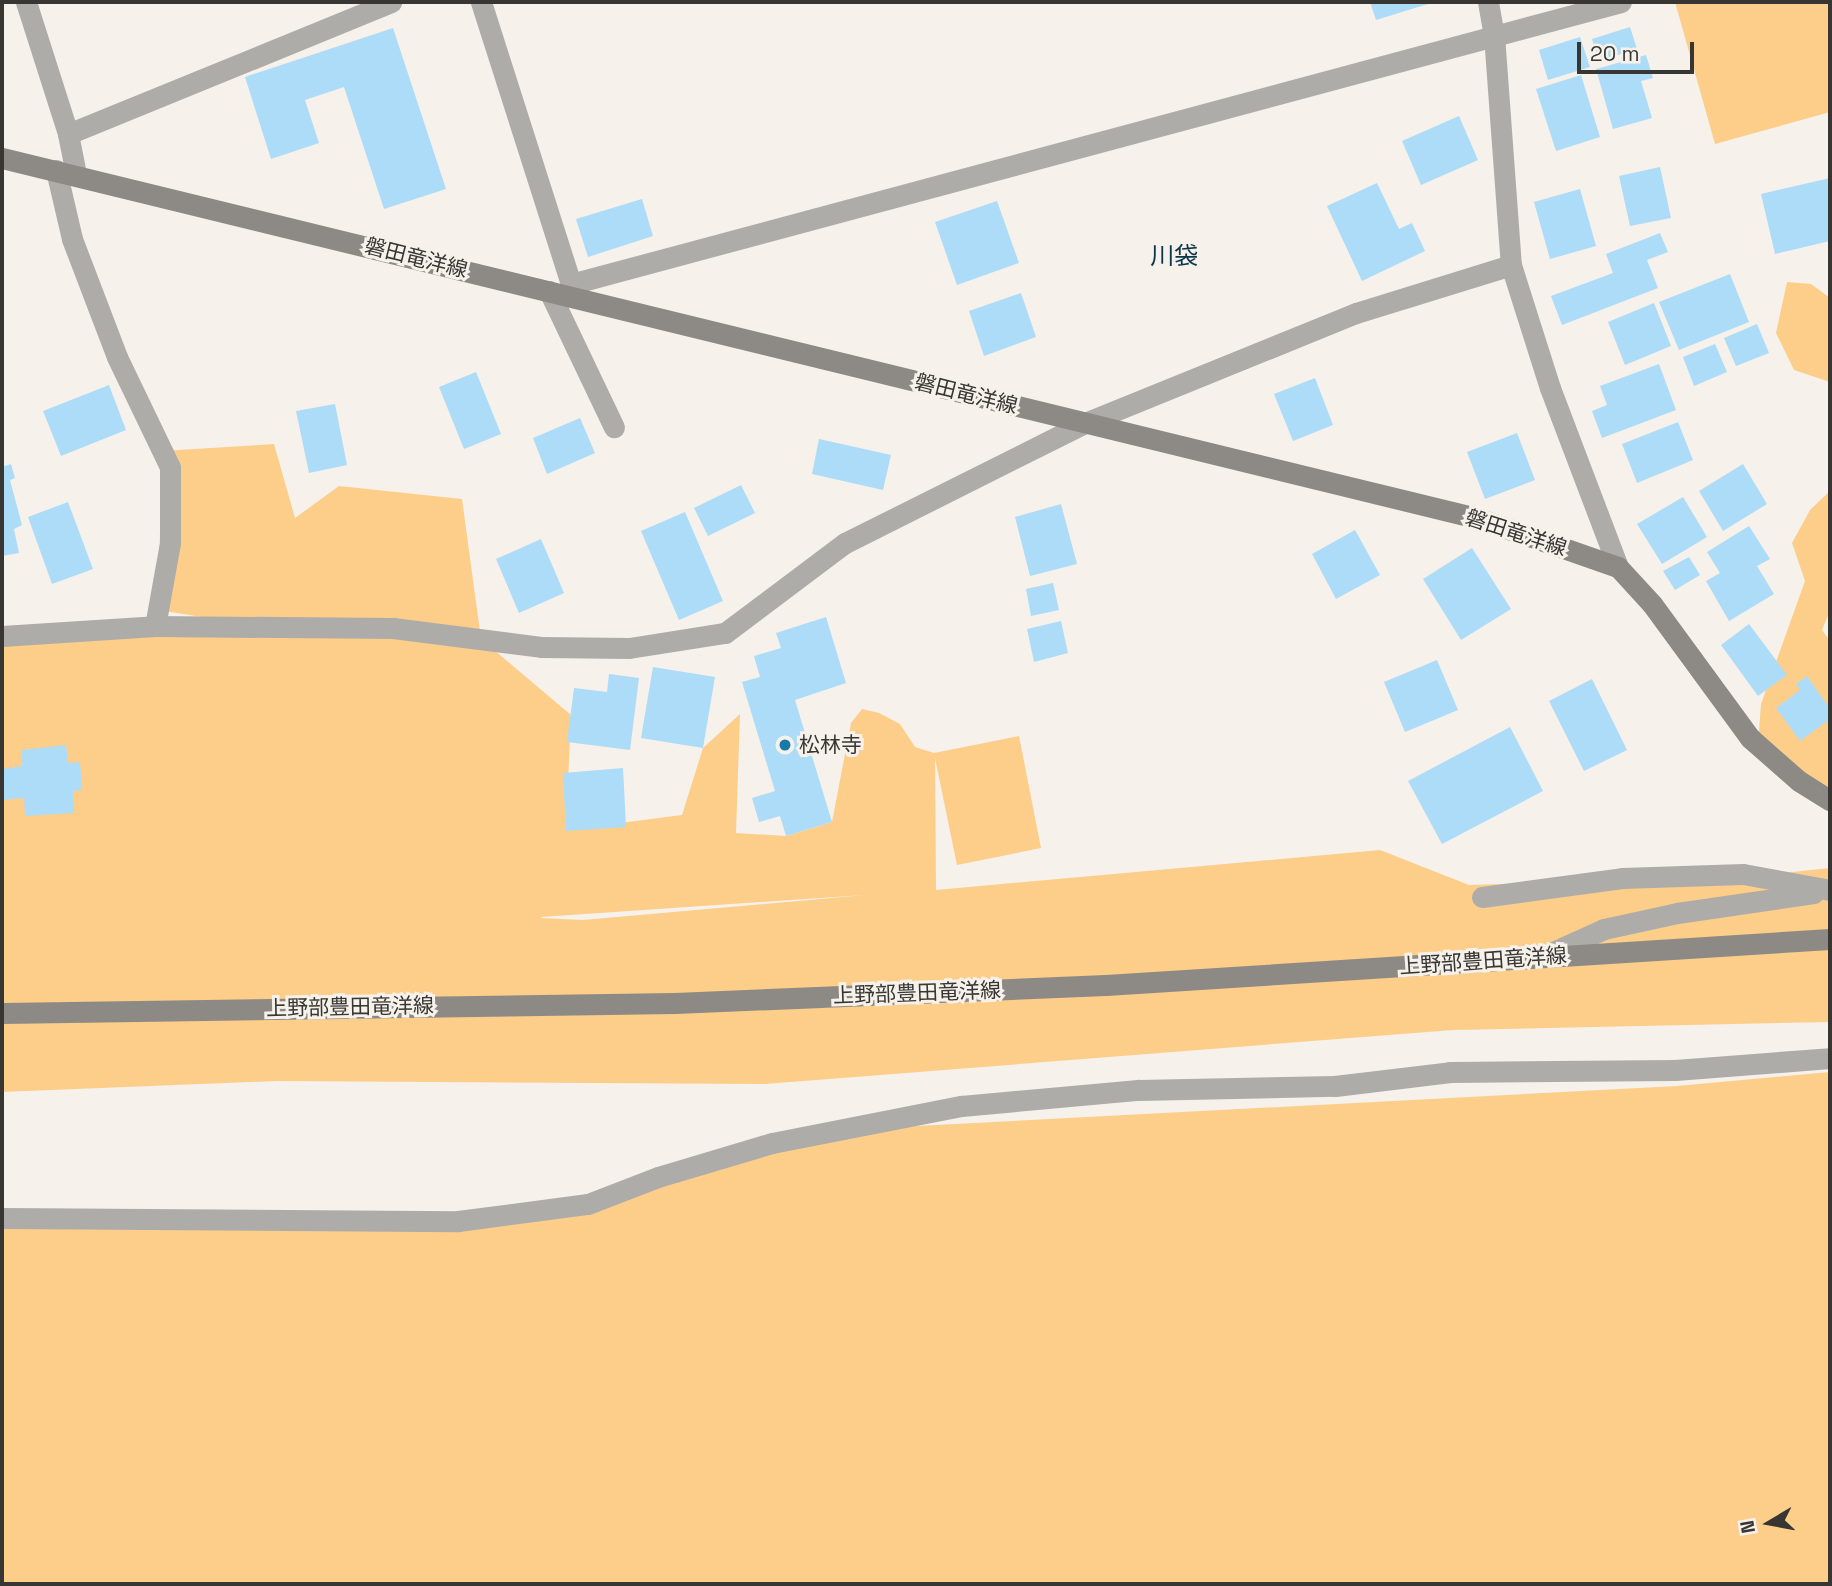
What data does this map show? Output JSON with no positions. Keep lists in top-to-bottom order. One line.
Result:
{"streets":{"main road":["磐田竜洋線","上野部豊田竜洋線"]},"districts":["川袋"],"places":["松林寺"],"scale_bar":"20 m","north":"left"}
